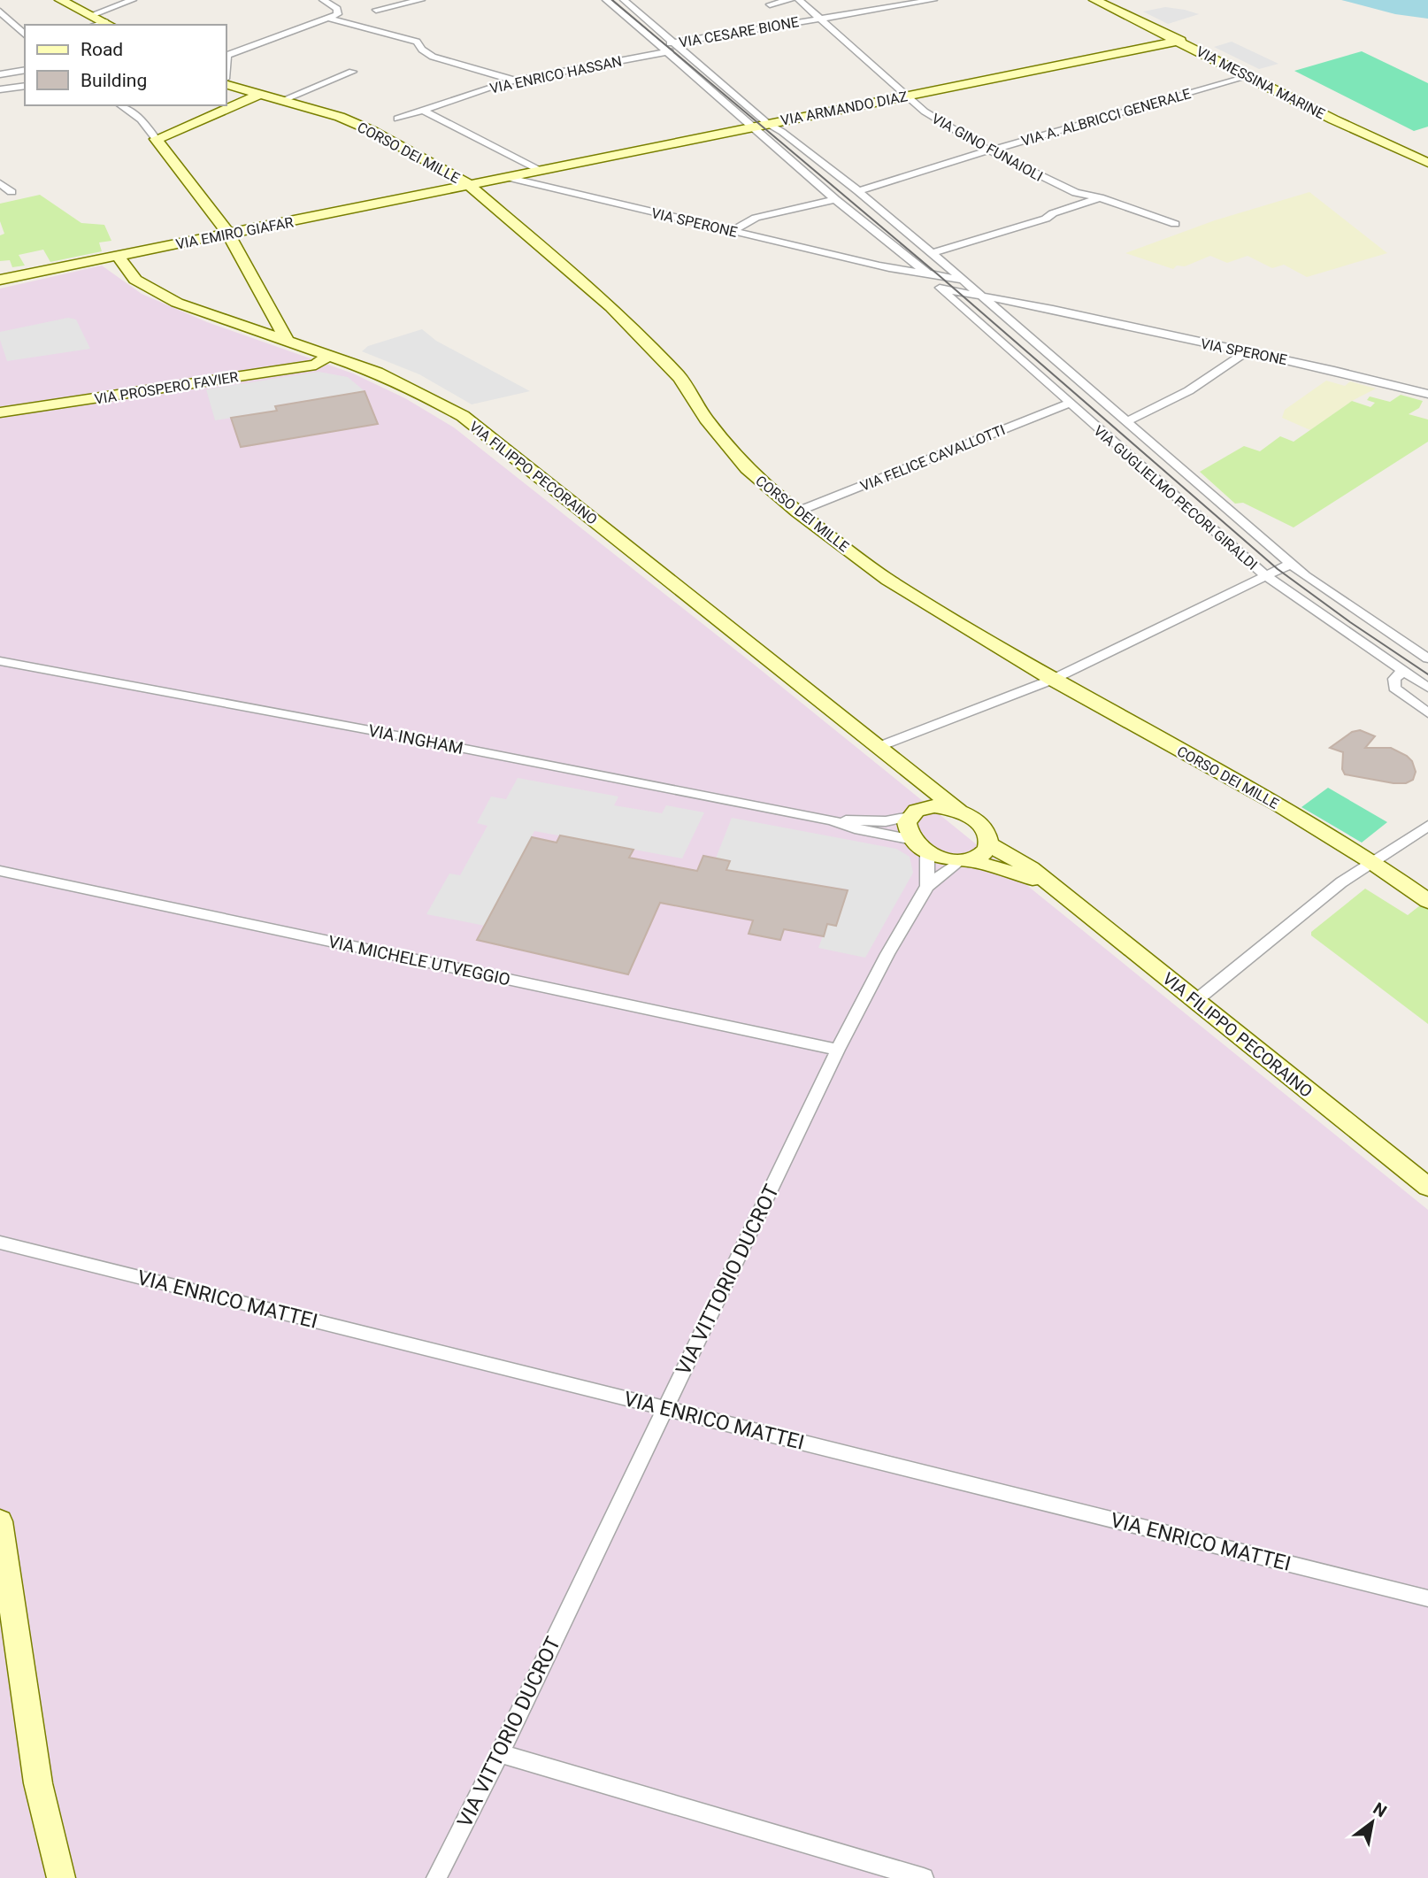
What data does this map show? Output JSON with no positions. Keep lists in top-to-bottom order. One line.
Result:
{"streets":{"street":["VIA CESARE BIONE","VIA ENRICO HASSAN","VIA MESSINA MARINE","VIA ARMANDO DIAZ","VIA A. ALBRICCI GENERALE","VIA GINO FUNAIOLI","CORSO DEI MILLE","VIA SPERONE","VIA EMIRO GIAFAR","VIA PROSPERO FAVIER","VIA FELICE CAVALLOTTI","VIA FILIPPO PECORAINO","VIA GUGLIELMO PECORI GIRALDI","VIA INGHAM","VIA MICHELE UTVEGGIO","VIA VITTORIO DUCROT","VIA ENRICO MATTEI"]},"crossings":[["VIA CESARE BIONE","VIA ENRICO HASSAN"],["VIA CESARE BIONE","VIA GINO FUNAIOLI"],["VIA CESARE BIONE","VIA GUGLIELMO PECORI GIRALDI"],["VIA ENRICO HASSAN","VIA GUGLIELMO PECORI GIRALDI"],["VIA MESSINA MARINE","VIA ARMANDO DIAZ"],["VIA MESSINA MARINE","VIA A. ALBRICCI GENERALE"],["VIA ARMANDO DIAZ","VIA GINO FUNAIOLI"],["VIA ARMANDO DIAZ","VIA SPERONE"],["VIA ARMANDO DIAZ","VIA EMIRO GIAFAR"],["VIA ARMANDO DIAZ","VIA GUGLIELMO PECORI GIRALDI"],["VIA A. ALBRICCI GENERALE","VIA GINO FUNAIOLI"],["VIA A. ALBRICCI GENERALE","VIA GUGLIELMO PECORI GIRALDI"],["CORSO DEI MILLE","VIA EMIRO GIAFAR"],["CORSO DEI MILLE","VIA FELICE CAVALLOTTI"],["VIA SPERONE","VIA EMIRO GIAFAR"],["VIA EMIRO GIAFAR","VIA FILIPPO PECORAINO"],["VIA PROSPERO FAVIER","VIA FILIPPO PECORAINO"],["VIA FELICE CAVALLOTTI","VIA GUGLIELMO PECORI GIRALDI"],["VIA MICHELE UTVEGGIO","VIA VITTORIO DUCROT"],["VIA VITTORIO DUCROT","VIA ENRICO MATTEI"]],"legend":["Road","Building"],"north":"top right"}
